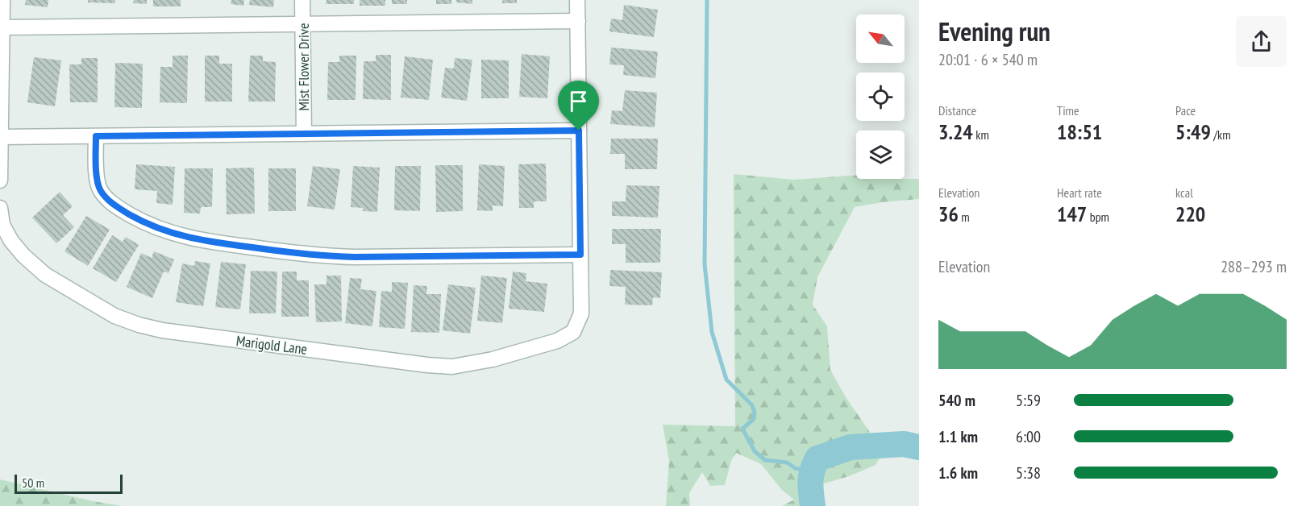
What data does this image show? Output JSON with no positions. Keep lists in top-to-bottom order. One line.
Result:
{"streets":{"street":["Mist Flower Drive","Marigold Lane"]},"scale_bar":"50 m","north":"top left","page":{"heading":["Evening run","20:01 · 6 × 540 m"],"stats":[["Distance","3.24 km"],["Time","18:51"],["Pace","5:49 /km"],["Elevation","36 m"],["Heart rate","147 bpm"],["kcal","220"]],"chart":["Elevation","288–293 m"],"list":[{"name":"540 m","note":"5:59"},{"name":"1.1 km","note":"6:00"},{"name":"1.6 km","note":"5:38"}],"scale":"50 m"}}
